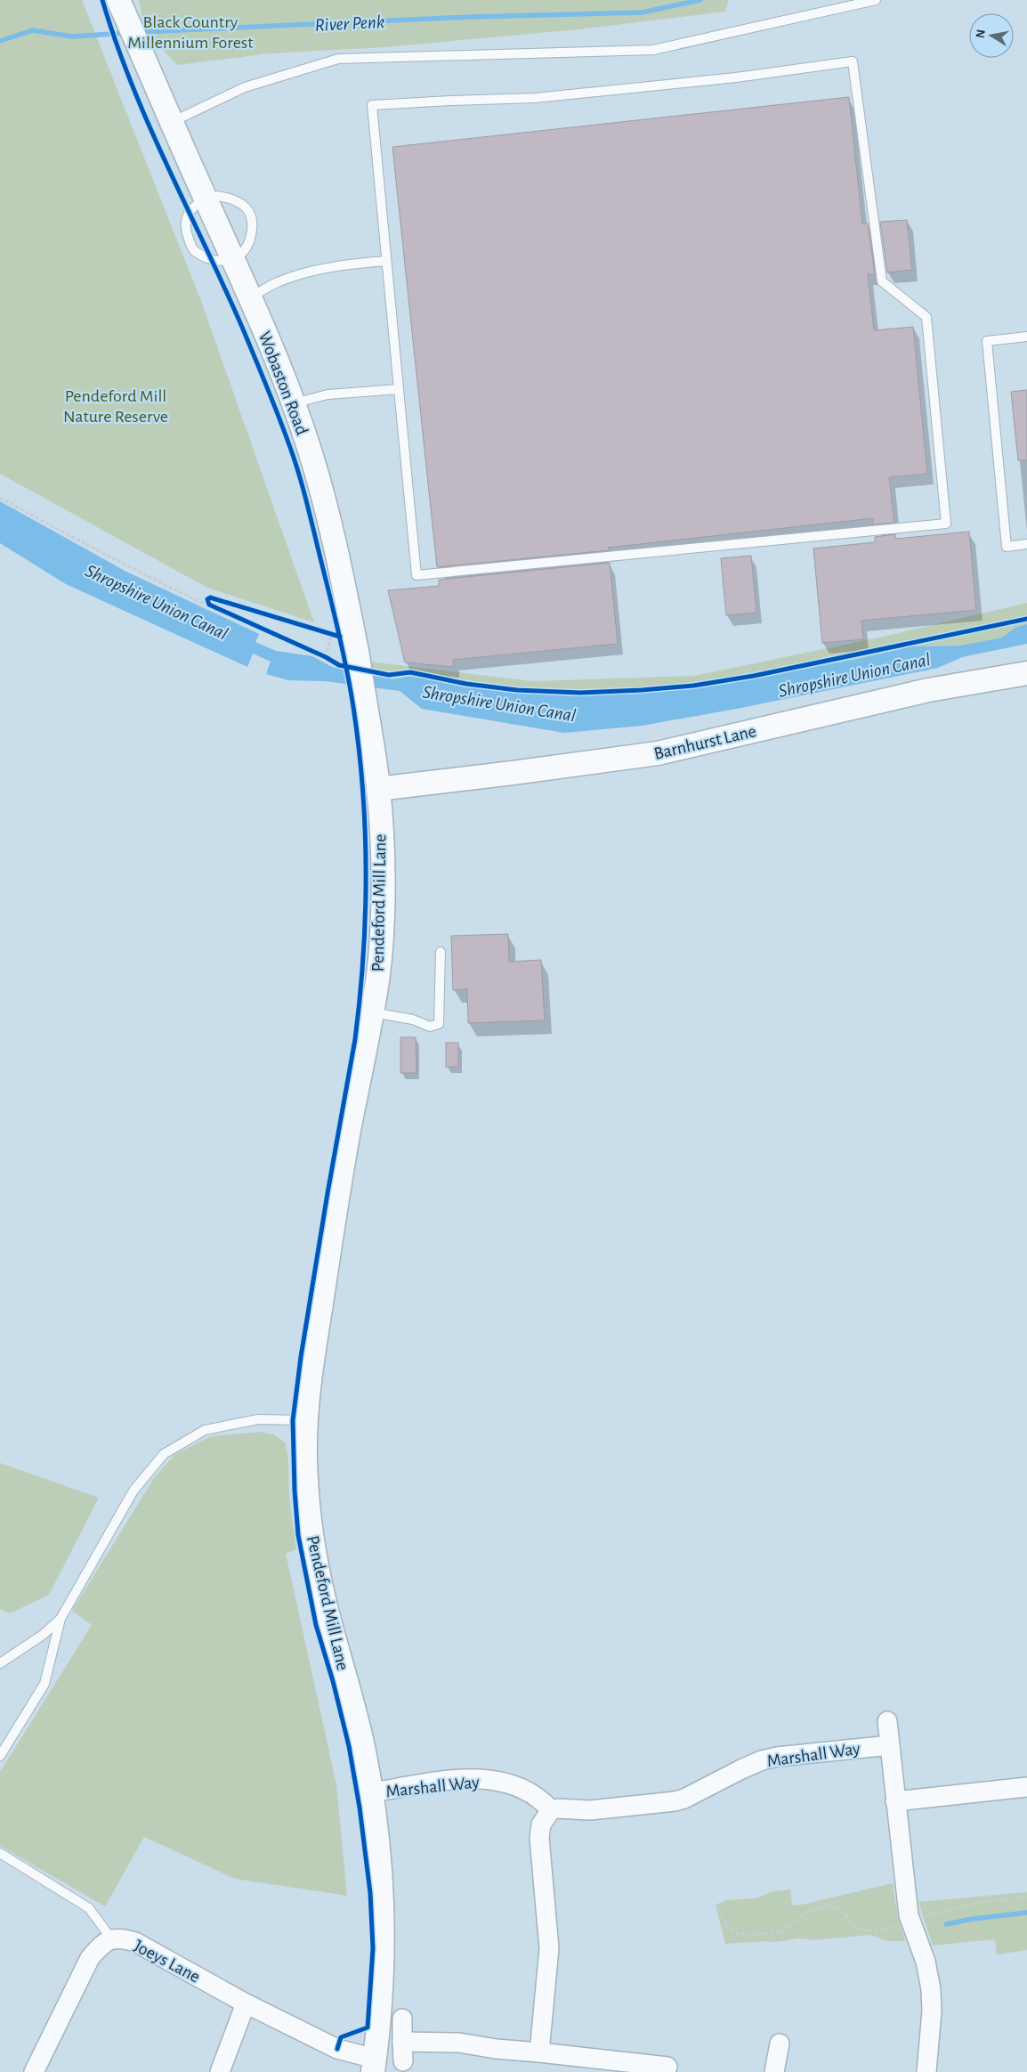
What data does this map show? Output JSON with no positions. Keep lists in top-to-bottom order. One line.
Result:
{"streets":{"street":["Wobaston Road","Barnhurst Lane","Pendeford Mill Lane","Marshall Way","Joeys Lane"]},"crossings":[["Wobaston Road","Barnhurst Lane"],["Wobaston Road","Pendeford Mill Lane"],["Barnhurst Lane","Pendeford Mill Lane"],["Pendeford Mill Lane","Marshall Way"],["Pendeford Mill Lane","Joeys Lane"]],"water":["River Penk","Shropshire Union Canal"],"parks":["Black Country Millennium Forest","Pendeford Mill Nature Reserve"],"north":"left"}
